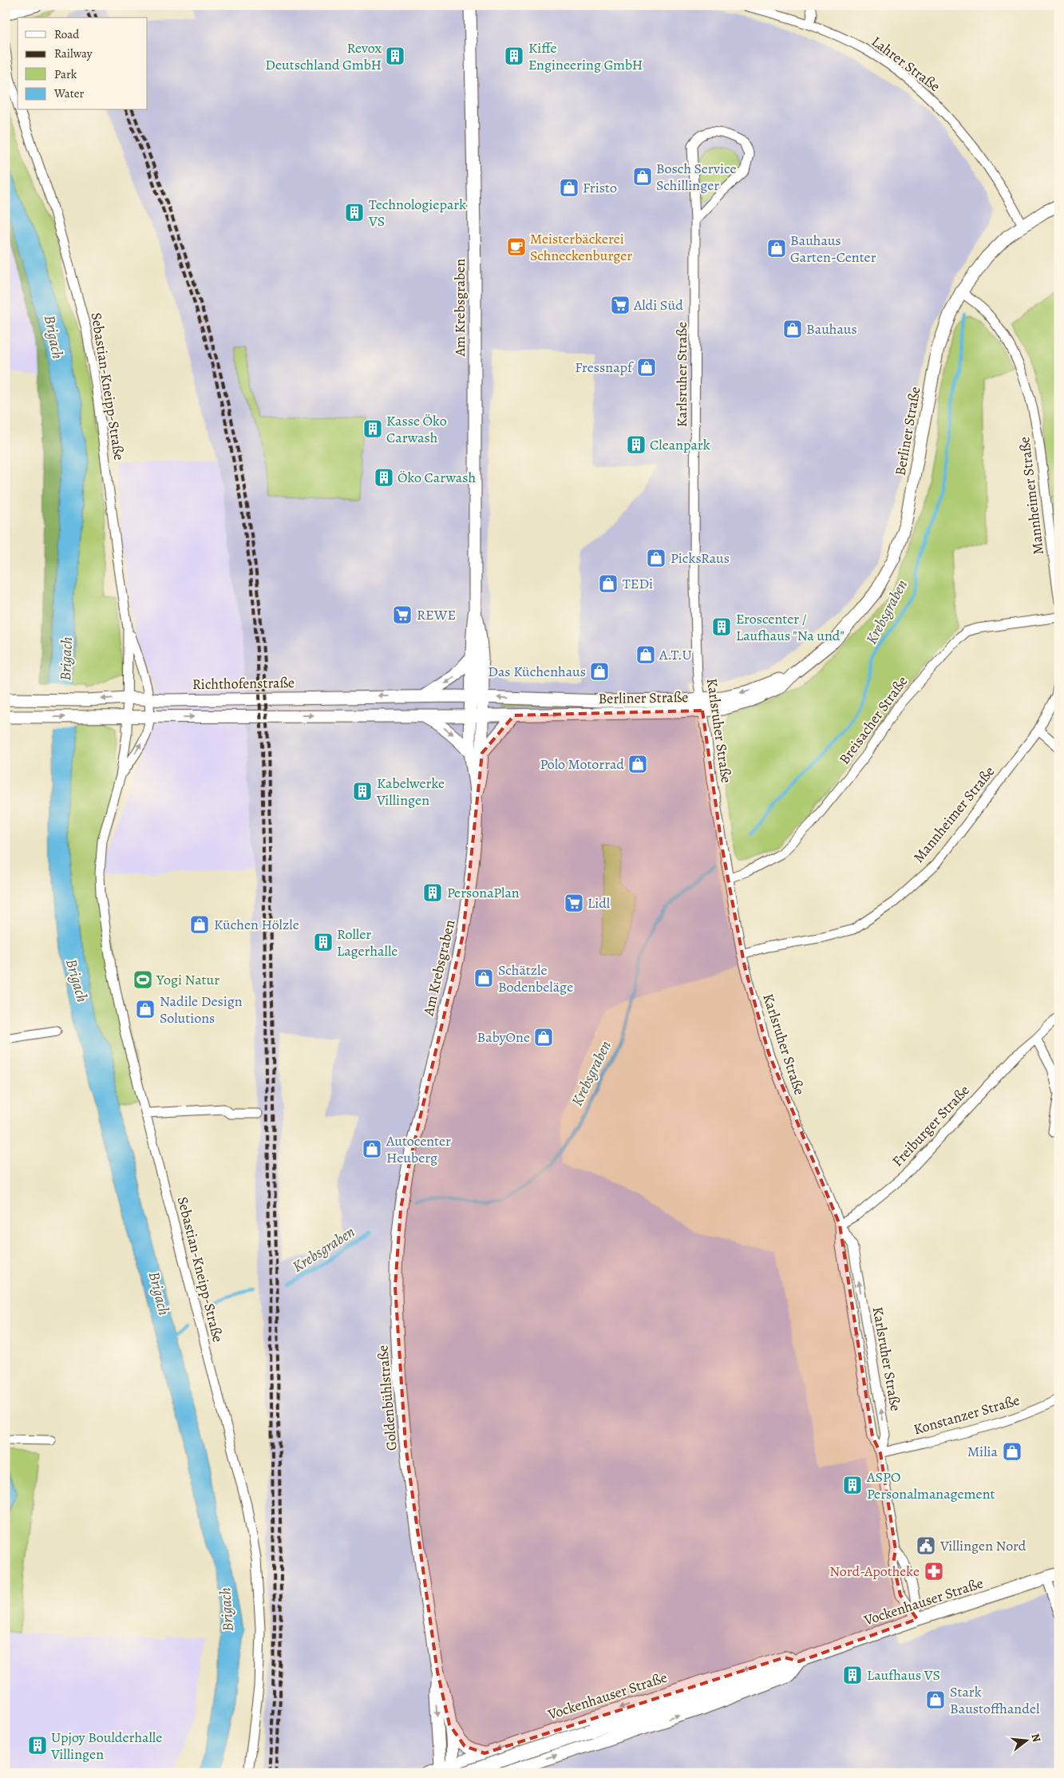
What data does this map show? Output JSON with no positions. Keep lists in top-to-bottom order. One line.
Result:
{"streets":{"main road":["Vockenhauser Straße"],"street":["Lahrer Straße","Am Krebsgraben","Karlsruher Straße","Sebastian-Kneipp-Straße","Berliner Straße","Mannheimer Straße","Richthofenstraße","Breisacher Straße","Freiburger Straße","Goldenbühlstraße","Konstanzer Straße"]},"crossings":[["Lahrer Straße","Berliner Straße"],["Am Krebsgraben","Berliner Straße"],["Am Krebsgraben","Richthofenstraße"],["Am Krebsgraben","Goldenbühlstraße"],["Karlsruher Straße","Berliner Straße"],["Karlsruher Straße","Mannheimer Straße"],["Karlsruher Straße","Breisacher Straße"],["Karlsruher Straße","Freiburger Straße"],["Karlsruher Straße","Konstanzer Straße"],["Karlsruher Straße","Vockenhauser Straße"],["Sebastian-Kneipp-Straße","Richthofenstraße"],["Berliner Straße","Mannheimer Straße"],["Berliner Straße","Richthofenstraße"],["Goldenbühlstraße","Vockenhauser Straße"]],"water":["Brigach","Krebsgraben"],"places":{"building":["Revox Deutschland GmbH","Kiffe Engineering GmbH","Technologiepark VS","Kasse Öko Carwash","Cleanpark","Öko Carwash","Eroscenter / Laufhaus \"Na und\"","Kabelwerke Villingen","PersonaPlan","Roller Lagerhalle","ASPO Personalmanagement","Laufhaus VS","Upjoy Boulderhalle Villingen"],"shop":["Bosch Service Schillinger","Fristo","Bauhaus Garten-Center","Bauhaus","Fressnapf","PicksRaus","TEDi","A.T.U","Das Küchenhaus","Polo Motorrad","Küchen Hölzle","Schätzle Bodenbeläge","Nadile Design Solutions","BabyOne","Autocenter Heuberg","Milia","Stark Baustoffhandel"],"cafe":["Meisterbäckerei Schneckenburger"],"supermarket":["Aldi Süd","REWE","Lidl"],"sports":["Yogi Natur"],"public building":["Villingen Nord"],"pharmacy":["Nord-Apotheke"]},"legend":["Road","Railway","Park","Water"],"north":"right"}
